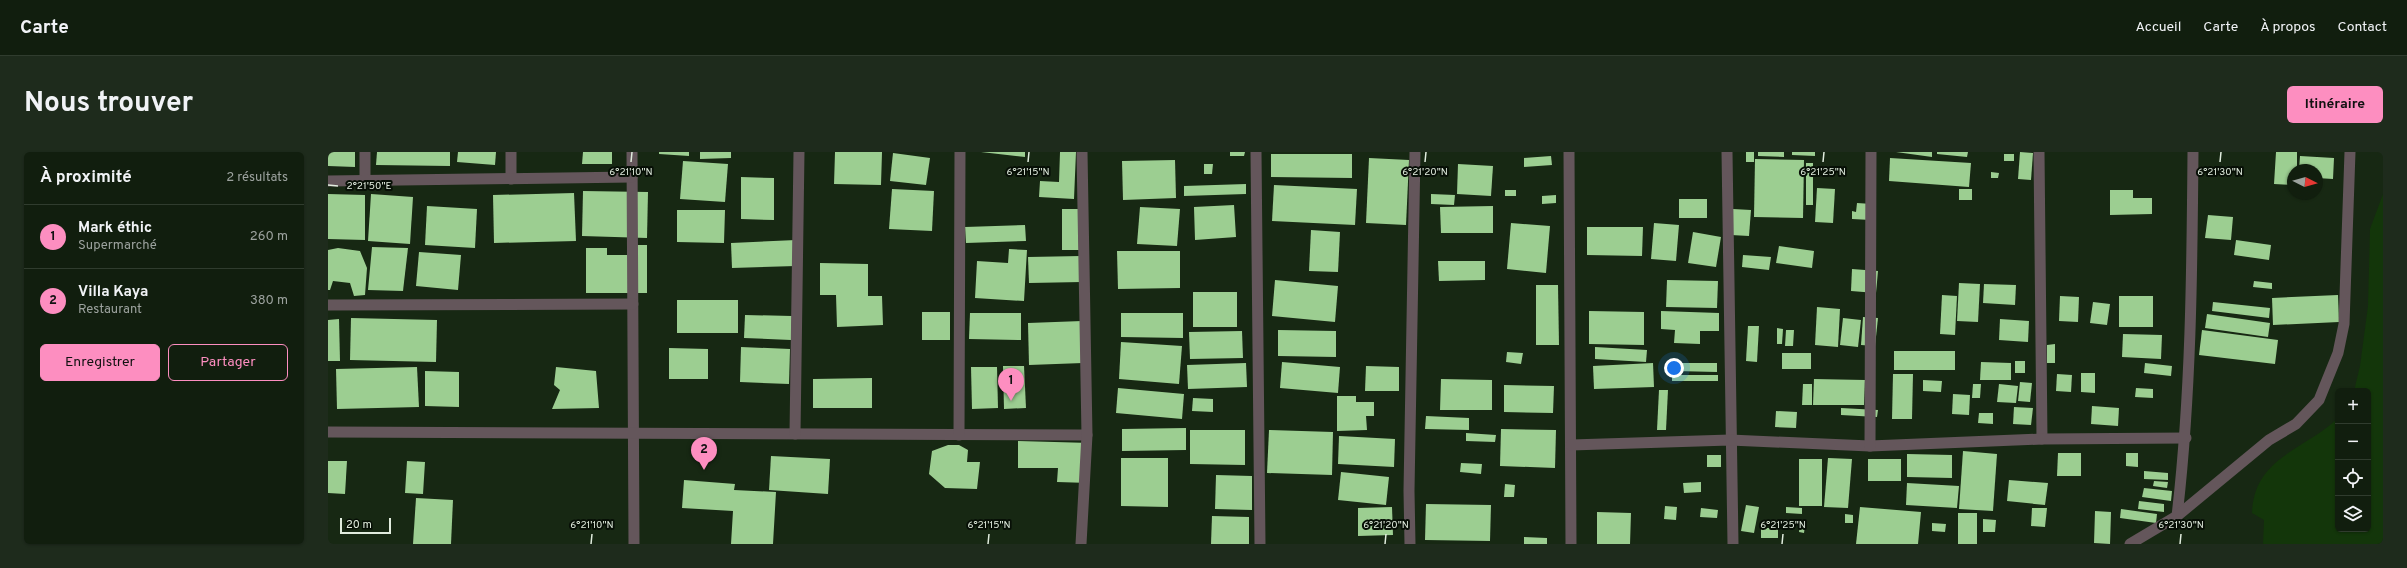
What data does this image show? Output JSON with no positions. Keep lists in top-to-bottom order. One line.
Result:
{"scale_bar":"20 m","north":"right","page":{"header":"Carte","nav":["Accueil","Carte","À propos","Contact"],"title":"Nous trouver","buttons":["Itinéraire",["Enregistrer","Partager"]],"heading":["À proximité","2 résultats"],"list":[{"mark":"1","name":"Mark éthic","note":"Supermarché","value":"260 m"},{"mark":"2","name":"Villa Kaya","note":"Restaurant","value":"380 m"}],"pins":["1","2"],"map_buttons":["+","−"],"scale":"20 m"},"coordinates":["6°21'10\"N","6°21'15\"N","6°21'20\"N","6°21'25\"N","6°21'30\"N","2°21'50\"E"]}
